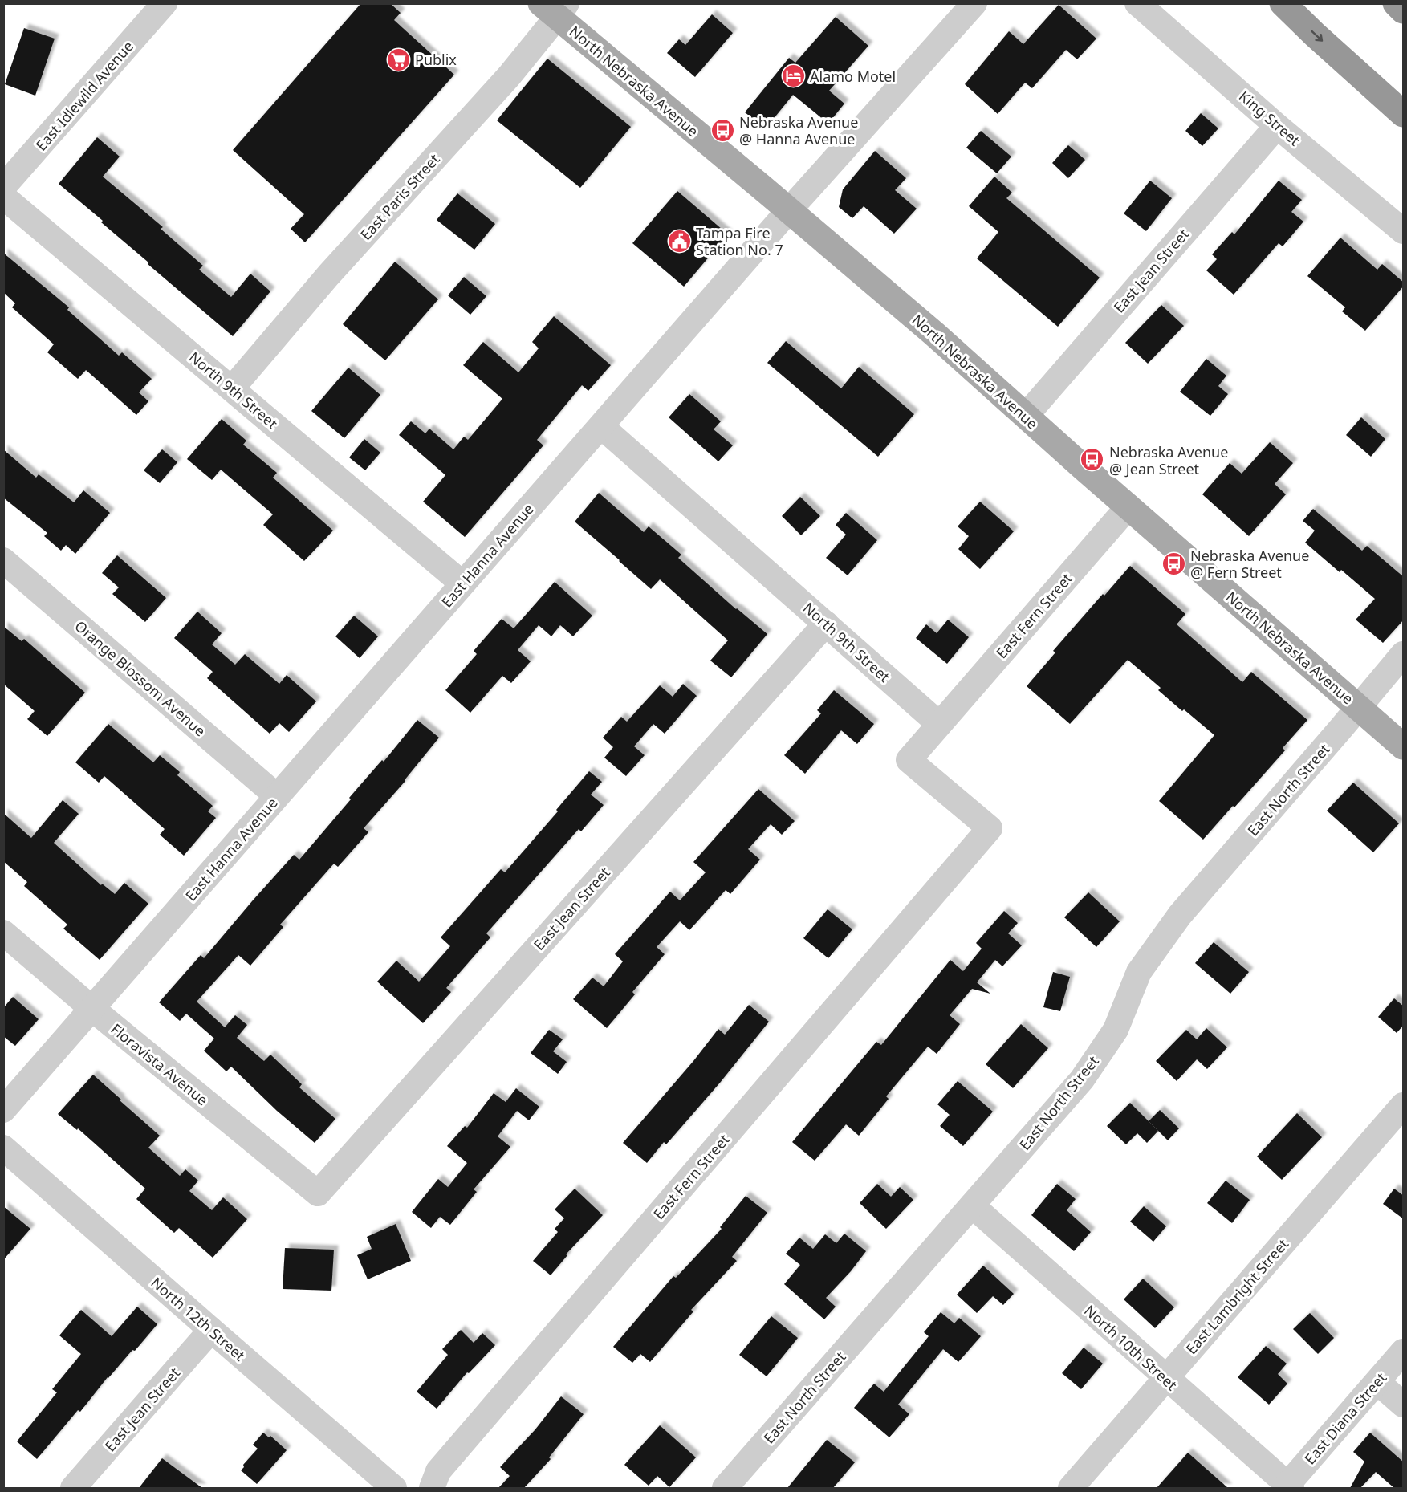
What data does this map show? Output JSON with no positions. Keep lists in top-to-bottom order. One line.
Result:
{"streets":{"main road":["North Nebraska Avenue"],"street":["East Idlewild Avenue","King Street","East Paris Street","East Jean Street","North 9th Street","East Hanna Avenue","East Fern Street","Orange Blossom Avenue","East North Street","Floravista Avenue","East Lambright Street","North 12th Street","North 10th Street","East Diana Street"]},"crossings":[["North Nebraska Avenue","East Paris Street"],["North Nebraska Avenue","East Jean Street"],["North Nebraska Avenue","East Hanna Avenue"],["North Nebraska Avenue","East Fern Street"],["North Nebraska Avenue","East North Street"],["King Street","East Jean Street"],["East Paris Street","North 9th Street"],["East Jean Street","North 9th Street"],["East Jean Street","Floravista Avenue"],["East Jean Street","North 12th Street"],["North 9th Street","East Hanna Avenue"],["North 9th Street","East Fern Street"],["East Hanna Avenue","Orange Blossom Avenue"],["East Hanna Avenue","Floravista Avenue"],["East North Street","North 10th Street"],["East Lambright Street","North 10th Street"],["North 10th Street","East Diana Street"]],"places":{"supermarket":["Publix"],"hotel":["Alamo Motel"],"bus stop":["Nebraska Avenue @ Hanna Avenue","Nebraska Avenue @ Jean Street","Nebraska Avenue @ Fern Street"],"public building":["Tampa Fire Station No. 7"]}}
